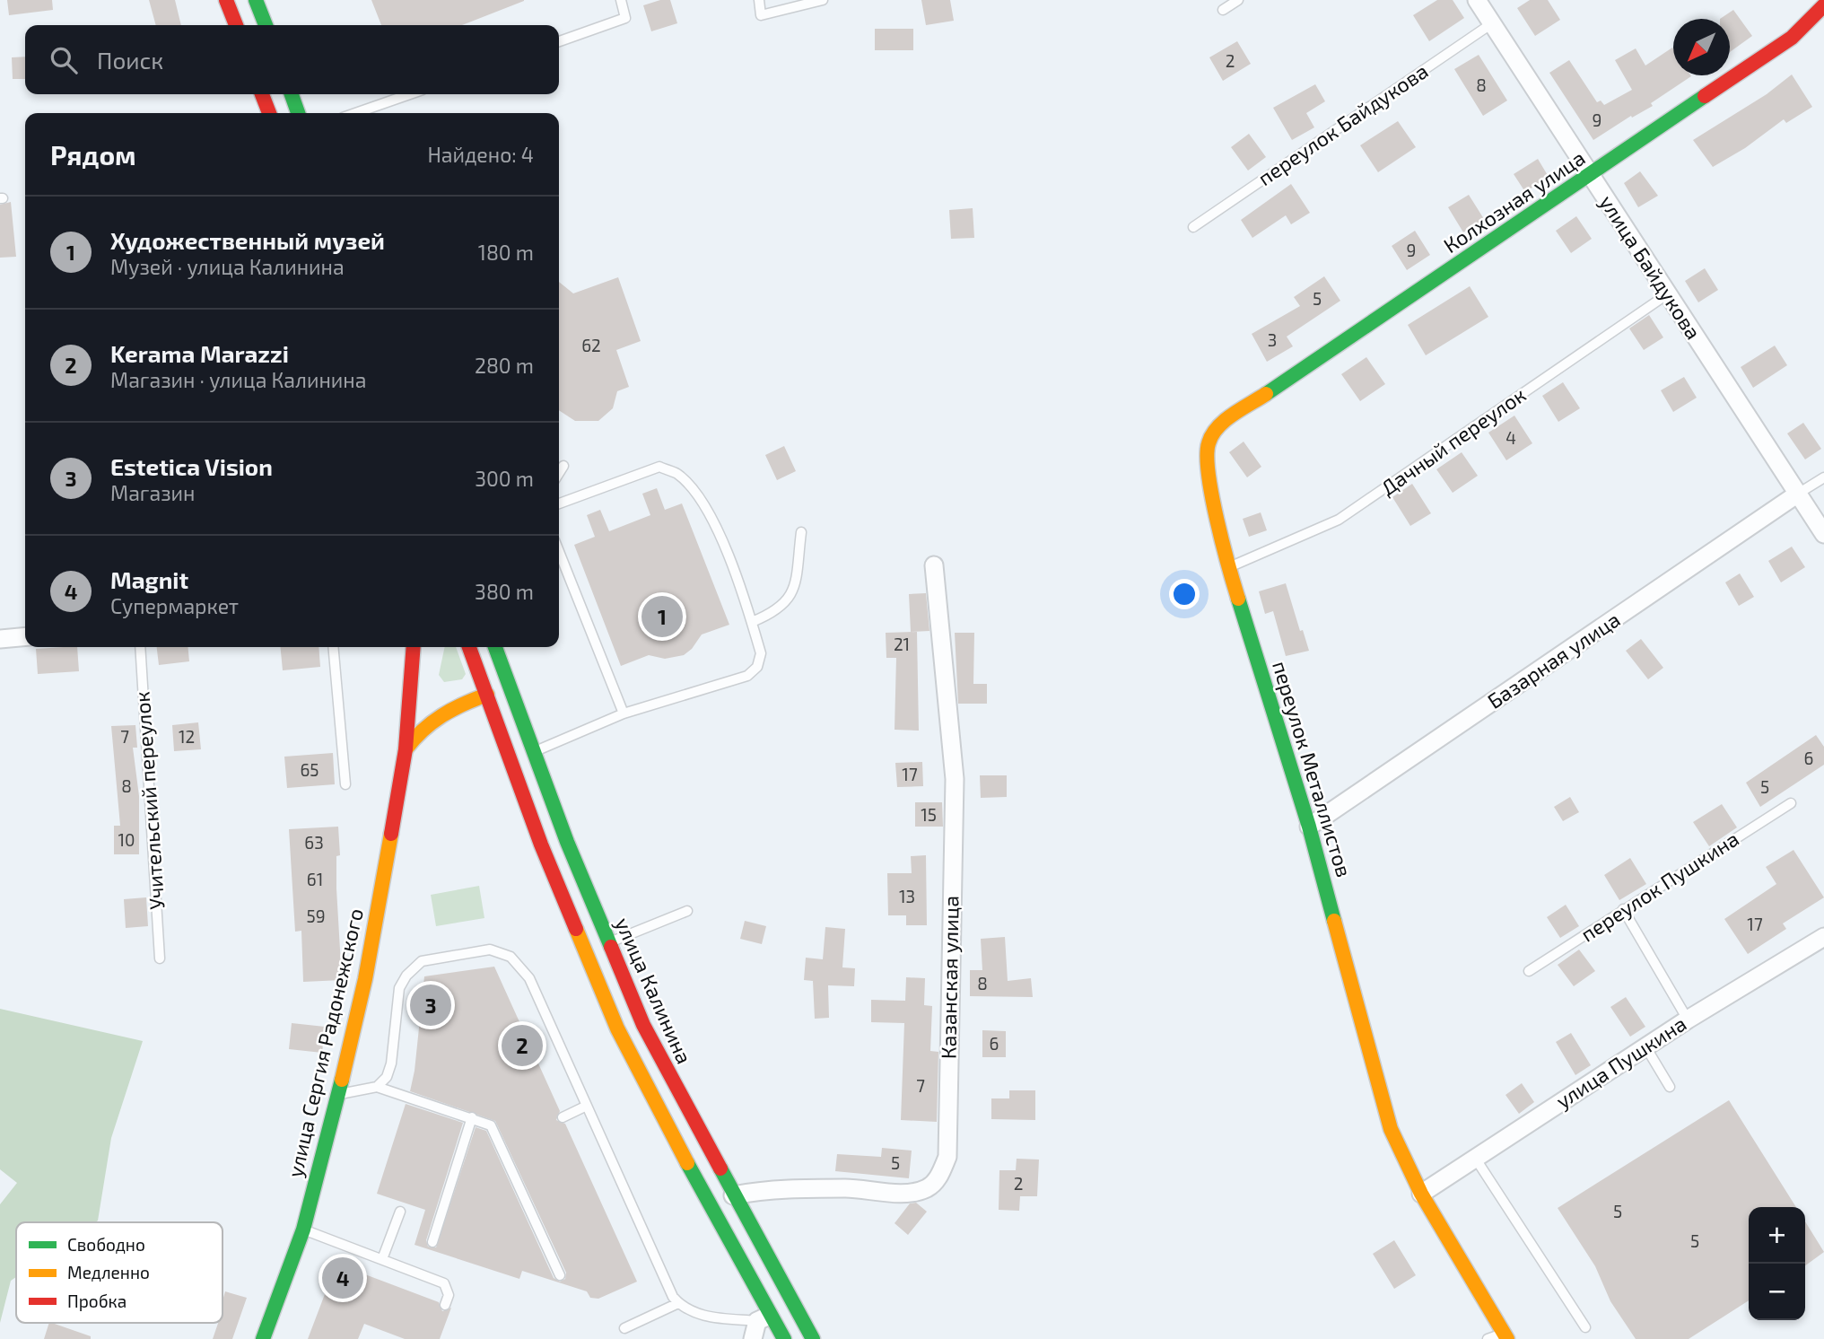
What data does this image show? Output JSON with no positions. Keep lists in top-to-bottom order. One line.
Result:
{"streets":{"street":["Колхозная улица","улица Байдукова","Базарная улица","переулок Металлистов","Казанская улица","улица Калинина","улица Сергия Радонежского","улица Пушкина"],"lane":["переулок Байдукова","Дачный переулок","Учительский переулок","переулок Пушкина"]},"crossings":[["переулок Байдукова","улица Байдукова"],["Колхозная улица","улица Байдукова"],["Колхозная улица","переулок Металлистов"],["улица Байдукова","Дачный переулок"],["улица Байдукова","Базарная улица"],["Дачный переулок","переулок Металлистов"],["Базарная улица","переулок Металлистов"],["переулок Металлистов","улица Пушкина"],["Казанская улица","улица Калинина"]],"house_numbers":["2","8","9","9","5","3","62","4","21","7","12","6","65","17","8","5","15","10","63","61","13","59","17","8","6","7","5","2","5","5"],"legend":["Свободно","Медленно","Пробка"],"north":"bottom left","page":{"search":"Поиск","heading":["Рядом","Найдено: 4"],"list":[{"mark":"1","name":"Художественный музей","note":"Музей · улица Калинина","value":"180 m"},{"mark":"2","name":"Kerama Marazzi","note":"Магазин · улица Калинина","value":"280 m"},{"mark":"3","name":"Estetica Vision","note":"Магазин","value":"300 m"},{"mark":"4","name":"Magnit","note":"Супермаркет","value":"380 m"}],"pins":["1","3","2","4"],"map_buttons":["+","−"]}}
